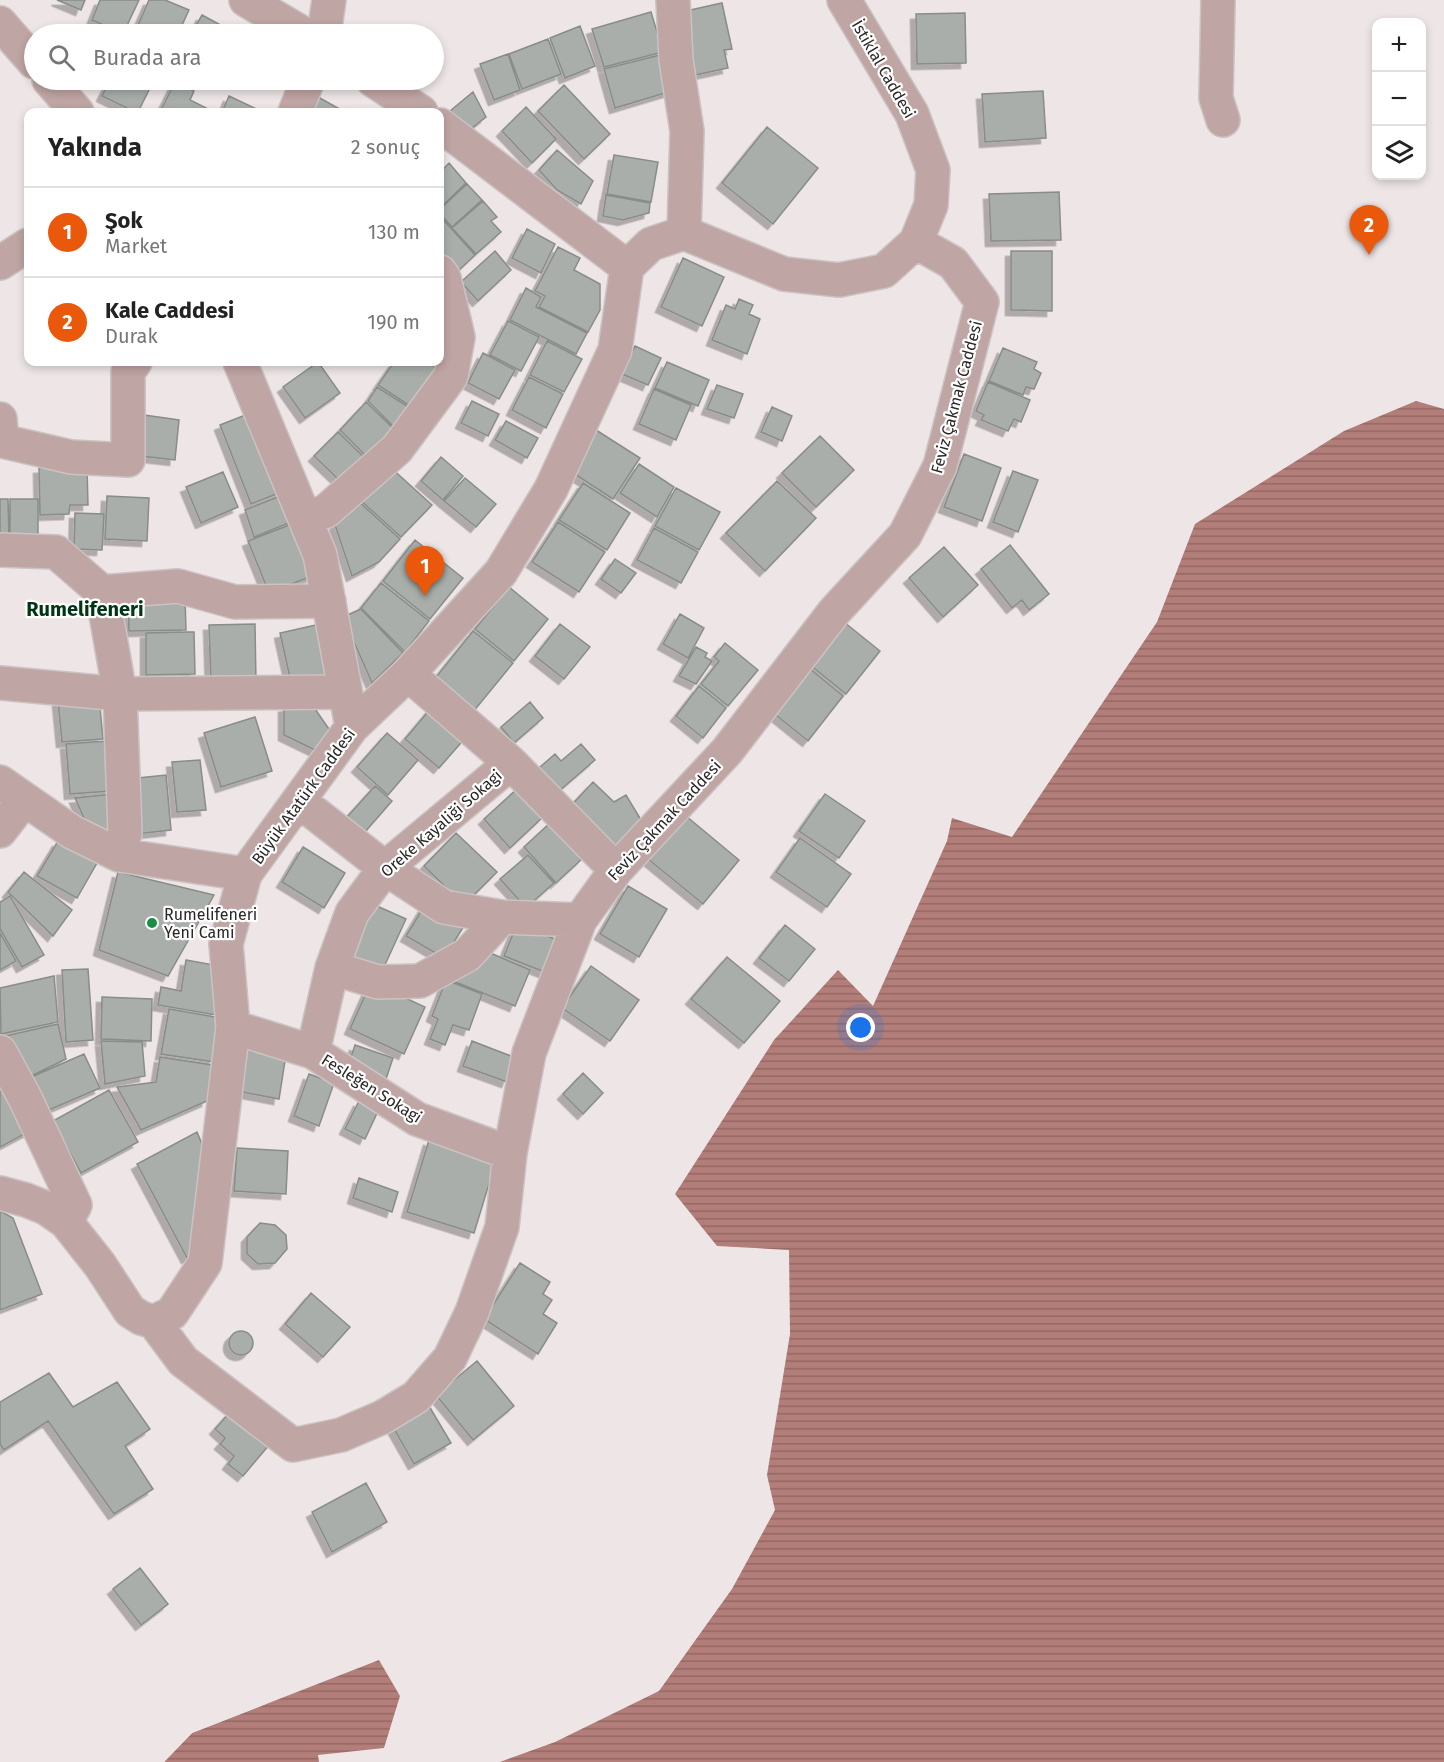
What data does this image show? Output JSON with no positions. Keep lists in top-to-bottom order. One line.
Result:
{"streets":{"street":["İstiklal Caddesi","Feviz Çakmak Caddesi","Büyük Atatürk Caddesi","Oreke Kayaliği Sokagi","Fesleğen Sokagi"]},"crossings":[["İstiklal Caddesi","Feviz Çakmak Caddesi"],["Feviz Çakmak Caddesi","Büyük Atatürk Caddesi"],["Feviz Çakmak Caddesi","Fesleğen Sokagi"],["Büyük Atatürk Caddesi","Fesleğen Sokagi"],["Oreke Kayaliği Sokagi","Fesleğen Sokagi"]],"districts":["Rumelifeneri"],"places":["Rumelifeneri Yeni Cami"],"page":{"map_buttons":["+","−"],"search":"Burada ara","heading":["Yakında","2 sonuç"],"list":[{"mark":"1","name":"Şok","note":"Market","value":"130 m"},{"mark":"2","name":"Kale Caddesi","note":"Durak","value":"190 m"}],"pins":["2","1"]}}
